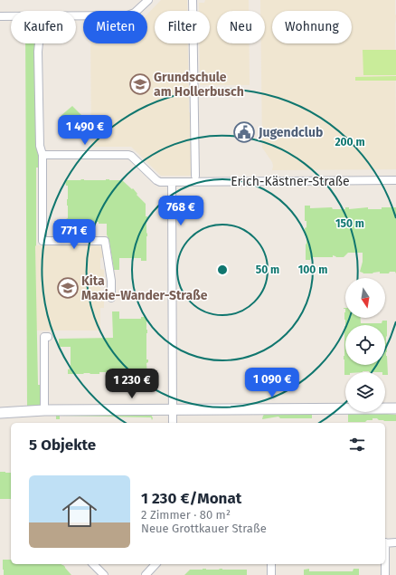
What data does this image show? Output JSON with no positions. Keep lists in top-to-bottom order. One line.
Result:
{"streets":{"street":["Erich-Kästner-Straße"]},"places":{"school or university":["Grundschule am Hollerbusch","Kita Maxie-Wander-Straße"],"public building":["Jugendclub"]},"north":"bottom","page":{"chip":["Kaufen","Mieten","Filter","Neu","Wohnung"],"price":["1 490 €","768 €","771 €","1 090 €","1 230 €"],"heading":"5 Objekte","list":[{"name":"1 230 €/Monat","note":"2 Zimmer · 80 m² · Neue Grottkauer Straße"}]},"rings":["200 m","150 m","50 m","100 m"]}
